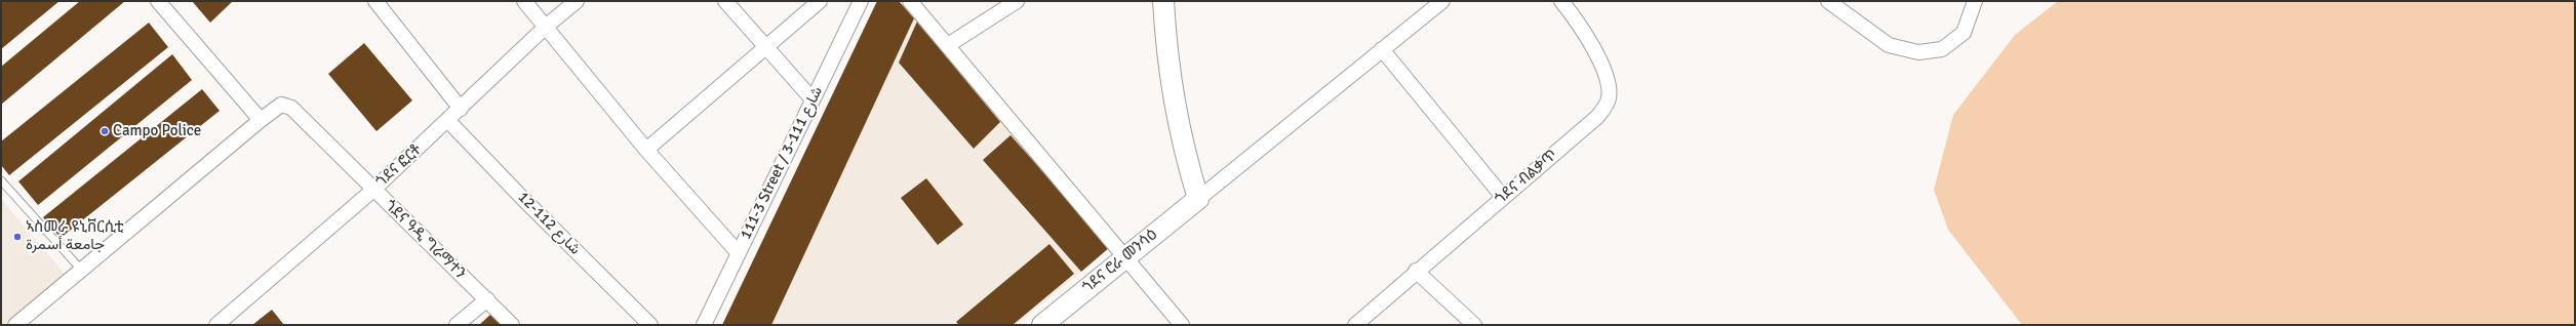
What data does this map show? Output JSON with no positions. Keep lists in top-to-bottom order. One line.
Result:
{"streets":{"main road":["ጎደና ሮራ መንሳዕ"],"street":["111-3 Street / شارع 111-3","ጎደና ፎርቶ","ጎደና ብልቃጥ","شارع 112-12","ጎደና ዓዲ ግራማተን"]},"crossings":[["ጎደና ፎርቶ","شارع 112-12"],["ጎደና ፎርቶ","ጎደና ዓዲ ግራማተን"]],"places":["Campo Police","ኣስመራ ዩኒቨርሲቲ جامعة أسمرة"]}
